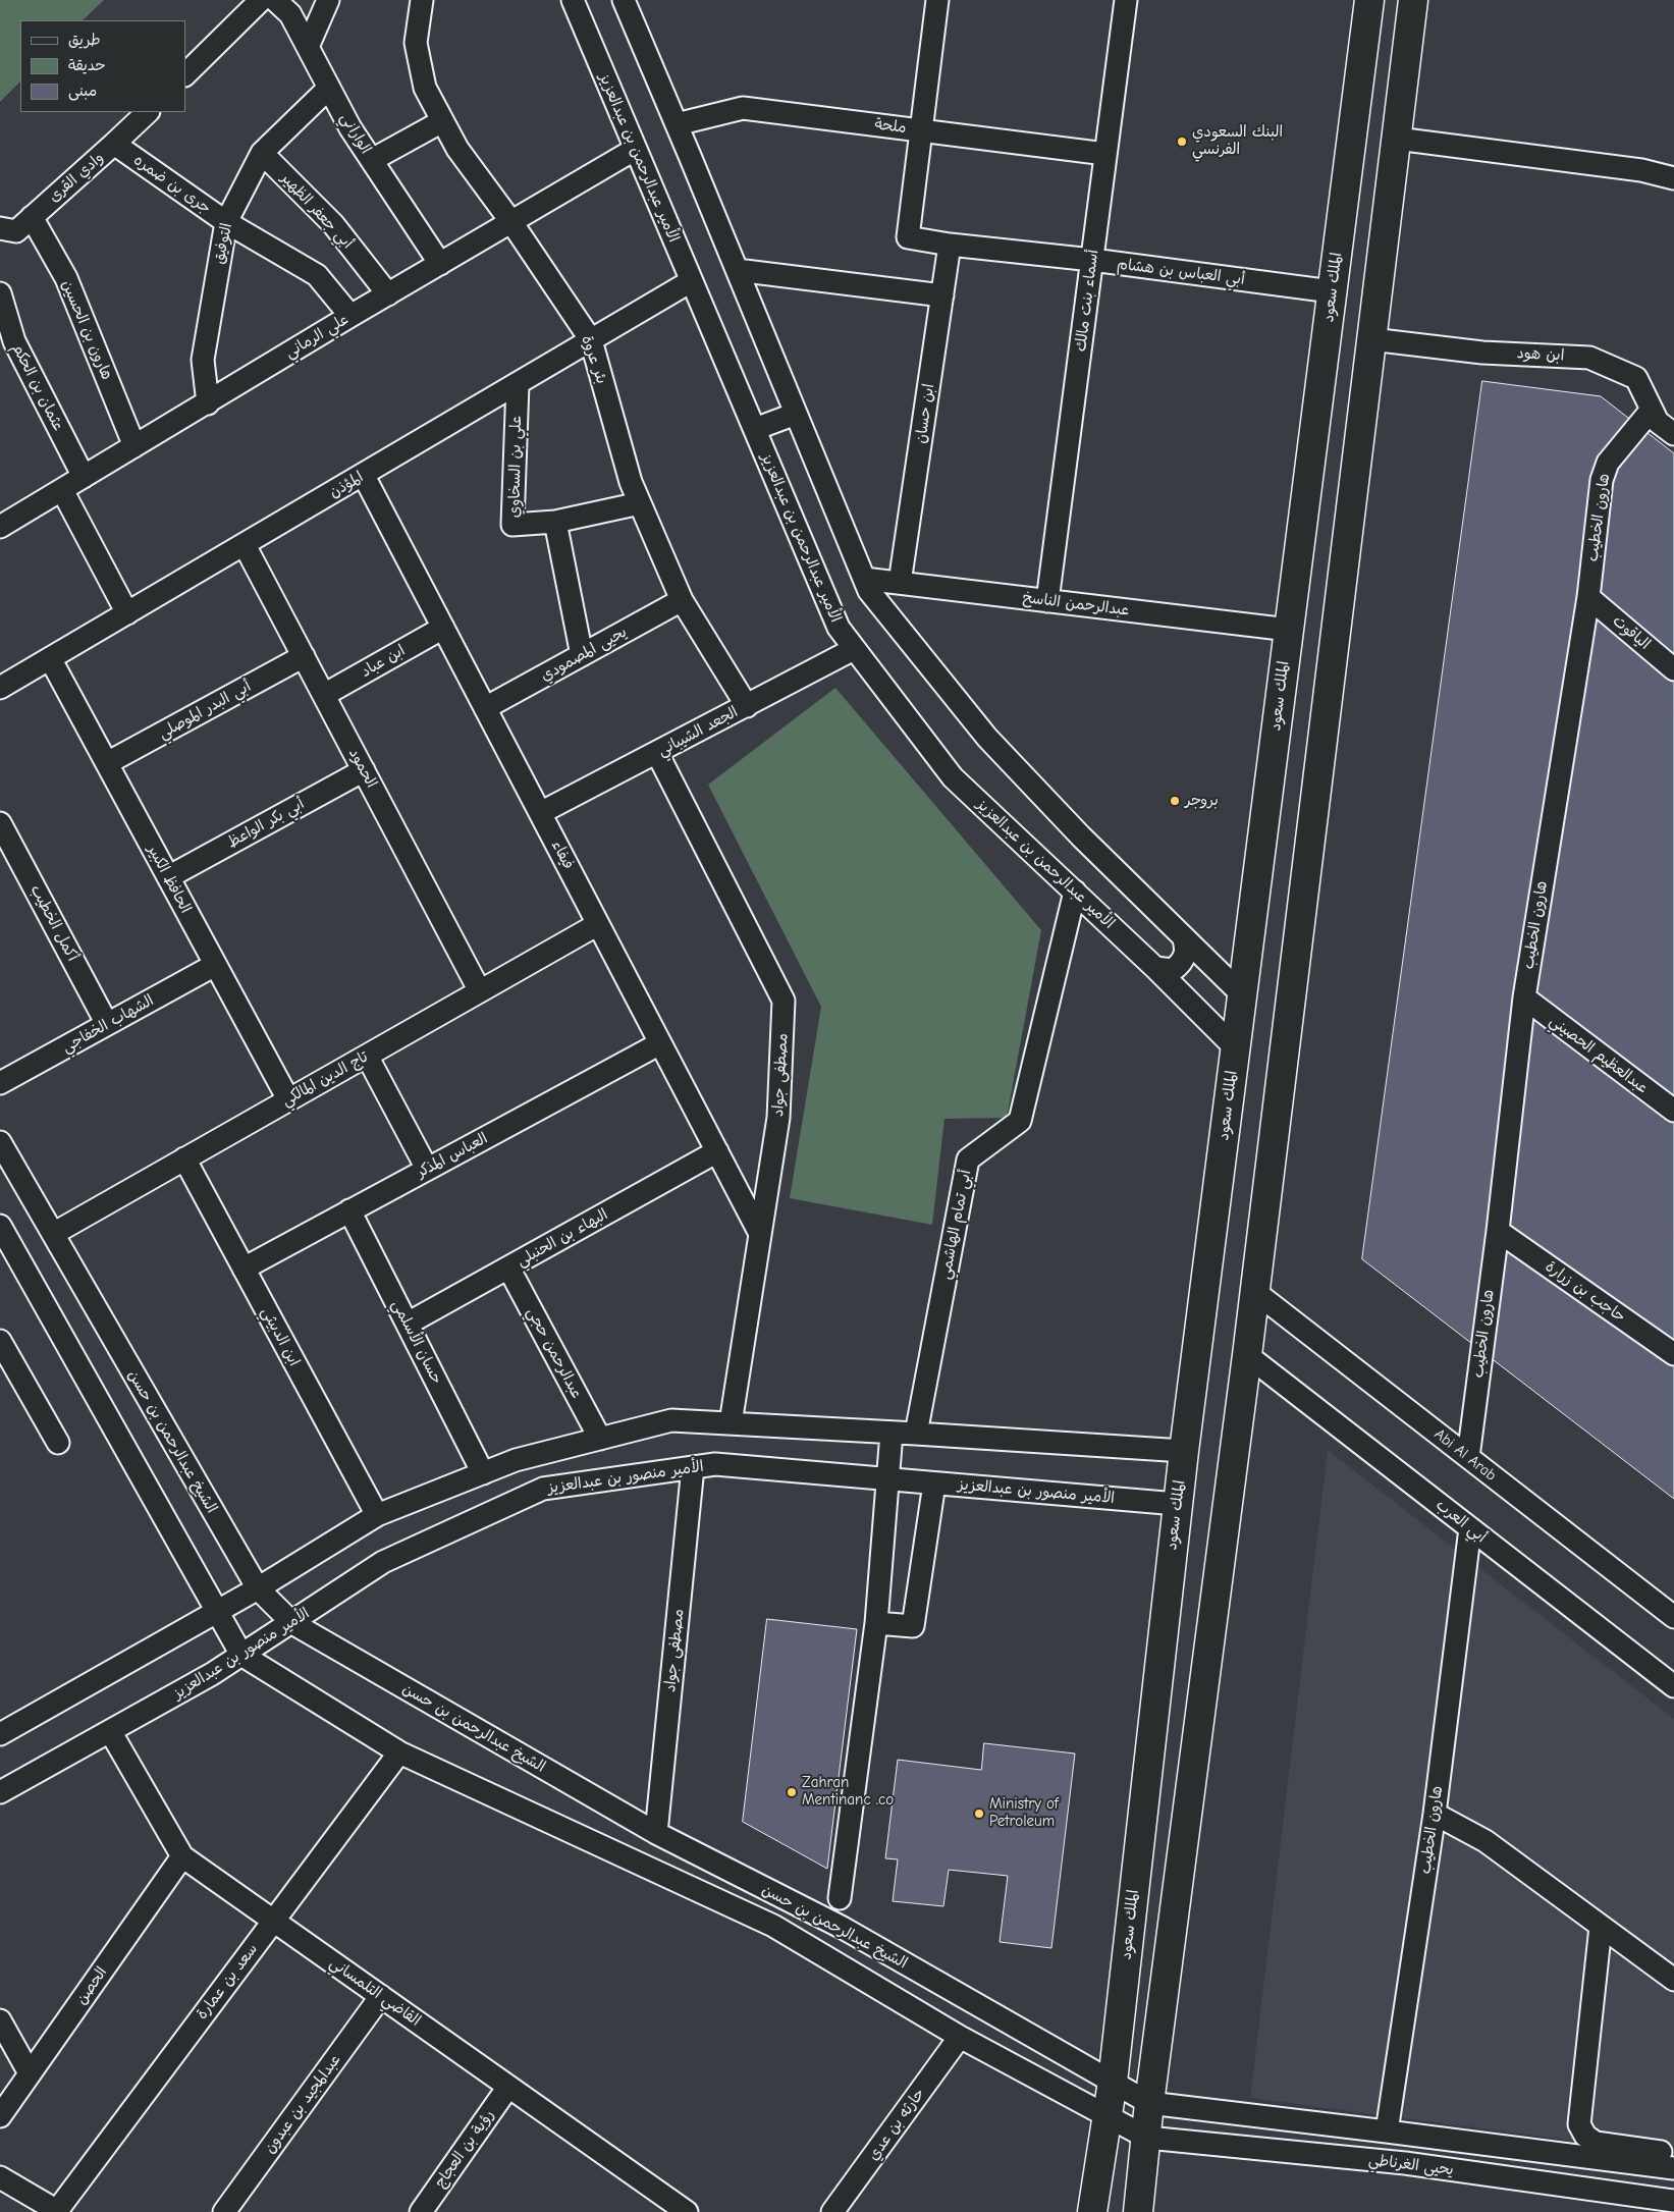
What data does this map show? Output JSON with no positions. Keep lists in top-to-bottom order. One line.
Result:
{"streets":{"main road":["الملك سعود"],"street":["ملحة","الواراني","الأمير عبدالرحمن بن عبدالعزيز","وادي القرى","جرى بن ضمره","أبي جعفر الظهير","التوفيق","أبي العباس بن هشام","أسماء بنت مالك","هارون بن الحسين","علي الرماني","ابن هود","بئر عروة","عثمان بن الحكم","ابن حسان","علي بن السخاوي","المؤذن","هارون الخطيب","عبدالرحمن الناسخ","الياقوت","يحيى المصمودي","ابن عباد","أبي البدر الموصلي","الجعد الشيباني","الحمود","أبي بكر الواعظ","فيفاء","الحافظ الكبير","أكمل الخطيب","الشهاب الخفاجي","عبدالعظيم الحصيني","مصطفى جواد","تاج الدين المالكي","العباس المذكر","أبي تمام الهاشمي","البهاء بن الحنبلي","حاجب بن زرارة","ابن الدبيثي","حسان الأسلمي","عبدالرحمن حجي","الشيخ عبدالرحمن بن حسن","Abi Al Arab","الأمير منصور بن عبدالعزيز","أبي العرب","سعد بن عمارة","الحصن","القاضي التلمساني","عبدالمجيد بن عبدون","حارثه بن عدي","رؤية بن العجاج","يحيى الغرناطي"]},"crossings":[["ملحة","أبي العباس بن هشام"],["ملحة","أسماء بنت مالك"],["الواراني","التوفيق"],["الواراني","علي الرماني"],["الأمير عبدالرحمن بن عبدالعزيز","الملك سعود"],["الأمير عبدالرحمن بن عبدالعزيز","علي الرماني"],["الأمير عبدالرحمن بن عبدالعزيز","المؤذن"],["الأمير عبدالرحمن بن عبدالعزيز","الجعد الشيباني"],["الأمير عبدالرحمن بن عبدالعزيز","أبي تمام الهاشمي"],["وادي القرى","جرى بن ضمره"],["وادي القرى","هارون بن الحسين"],["جرى بن ضمره","التوفيق"],["جرى بن ضمره","علي الرماني"],["أبي جعفر الظهير","التوفيق"],["أبي جعفر الظهير","علي الرماني"],["التوفيق","علي الرماني"],["أبي العباس بن هشام","الملك سعود"],["أبي العباس بن هشام","أسماء بنت مالك"],["أبي العباس بن هشام","ابن حسان"],["الملك سعود","عبدالرحمن الناسخ"],["الملك سعود","الشيخ عبدالرحمن بن حسن"],["الملك سعود","الأمير منصور بن عبدالعزيز"],["أسماء بنت مالك","عبدالرحمن الناسخ"],["هارون بن الحسين","علي الرماني"],["علي الرماني","بئر عروة"],["علي الرماني","عثمان بن الحكم"],["ابن هود","هارون الخطيب"],["بئر عروة","المؤذن"],["بئر عروة","يحيى المصمودي"],["بئر عروة","الجعد الشيباني"],["ابن حسان","عبدالرحمن الناسخ"],["علي بن السخاوي","المؤذن"],["المؤذن","الحمود"],["المؤذن","فيفاء"],["المؤذن","الحافظ الكبير"],["هارون الخطيب","الياقوت"],["هارون الخطيب","عبدالعظيم الحصيني"],["هارون الخطيب","حاجب بن زرارة"],["هارون الخطيب","Abi Al Arab"],["هارون الخطيب","أبي العرب"],["هارون الخطيب","يحيى الغرناطي"],["يحيى المصمودي","فيفاء"],["ابن عباد","الحمود"],["ابن عباد","فيفاء"],["أبي البدر الموصلي","الحمود"],["أبي البدر الموصلي","الحافظ الكبير"],["الجعد الشيباني","فيفاء"],["الجعد الشيباني","مصطفى جواد"],["الحمود","أبي بكر الواعظ"],["الحمود","تاج الدين المالكي"],["أبي بكر الواعظ","الحافظ الكبير"],["فيفاء","مصطفى جواد"],["فيفاء","تاج الدين المالكي"],["فيفاء","العباس المذكر"],["فيفاء","البهاء بن الحنبلي"],["الحافظ الكبير","الشهاب الخفاجي"],["الحافظ الكبير","تاج الدين المالكي"],["أكمل الخطيب","الشهاب الخفاجي"],["مصطفى جواد","الشيخ عبدالرحمن بن حسن"],["مصطفى جواد","الأمير منصور بن عبدالعزيز"],["تاج الدين المالكي","ابن الدبيثي"],["تاج الدين المالكي","الشيخ عبدالرحمن بن حسن"],["العباس المذكر","ابن الدبيثي"],["العباس المذكر","حسان الأسلمي"],["البهاء بن الحنبلي","حسان الأسلمي"],["البهاء بن الحنبلي","عبدالرحمن حجي"],["الشيخ عبدالرحمن بن حسن","الأمير منصور بن عبدالعزيز"],["الشيخ عبدالرحمن بن حسن","سعد بن عمارة"],["الشيخ عبدالرحمن بن حسن","حارثه بن عدي"],["الشيخ عبدالرحمن بن حسن","يحيى الغرناطي"],["الأمير منصور بن عبدالعزيز","القاضي التلمساني"],["سعد بن عمارة","القاضي التلمساني"],["الحصن","القاضي التلمساني"],["القاضي التلمساني","عبدالمجيد بن عبدون"],["القاضي التلمساني","رؤية بن العجاج"]],"places":["البنك السعودي الفرنسي","بروجر","Zahran Mentinanc .co","Ministry of Petroleum"],"legend":["طريق","حديقة","مبنى"]}
